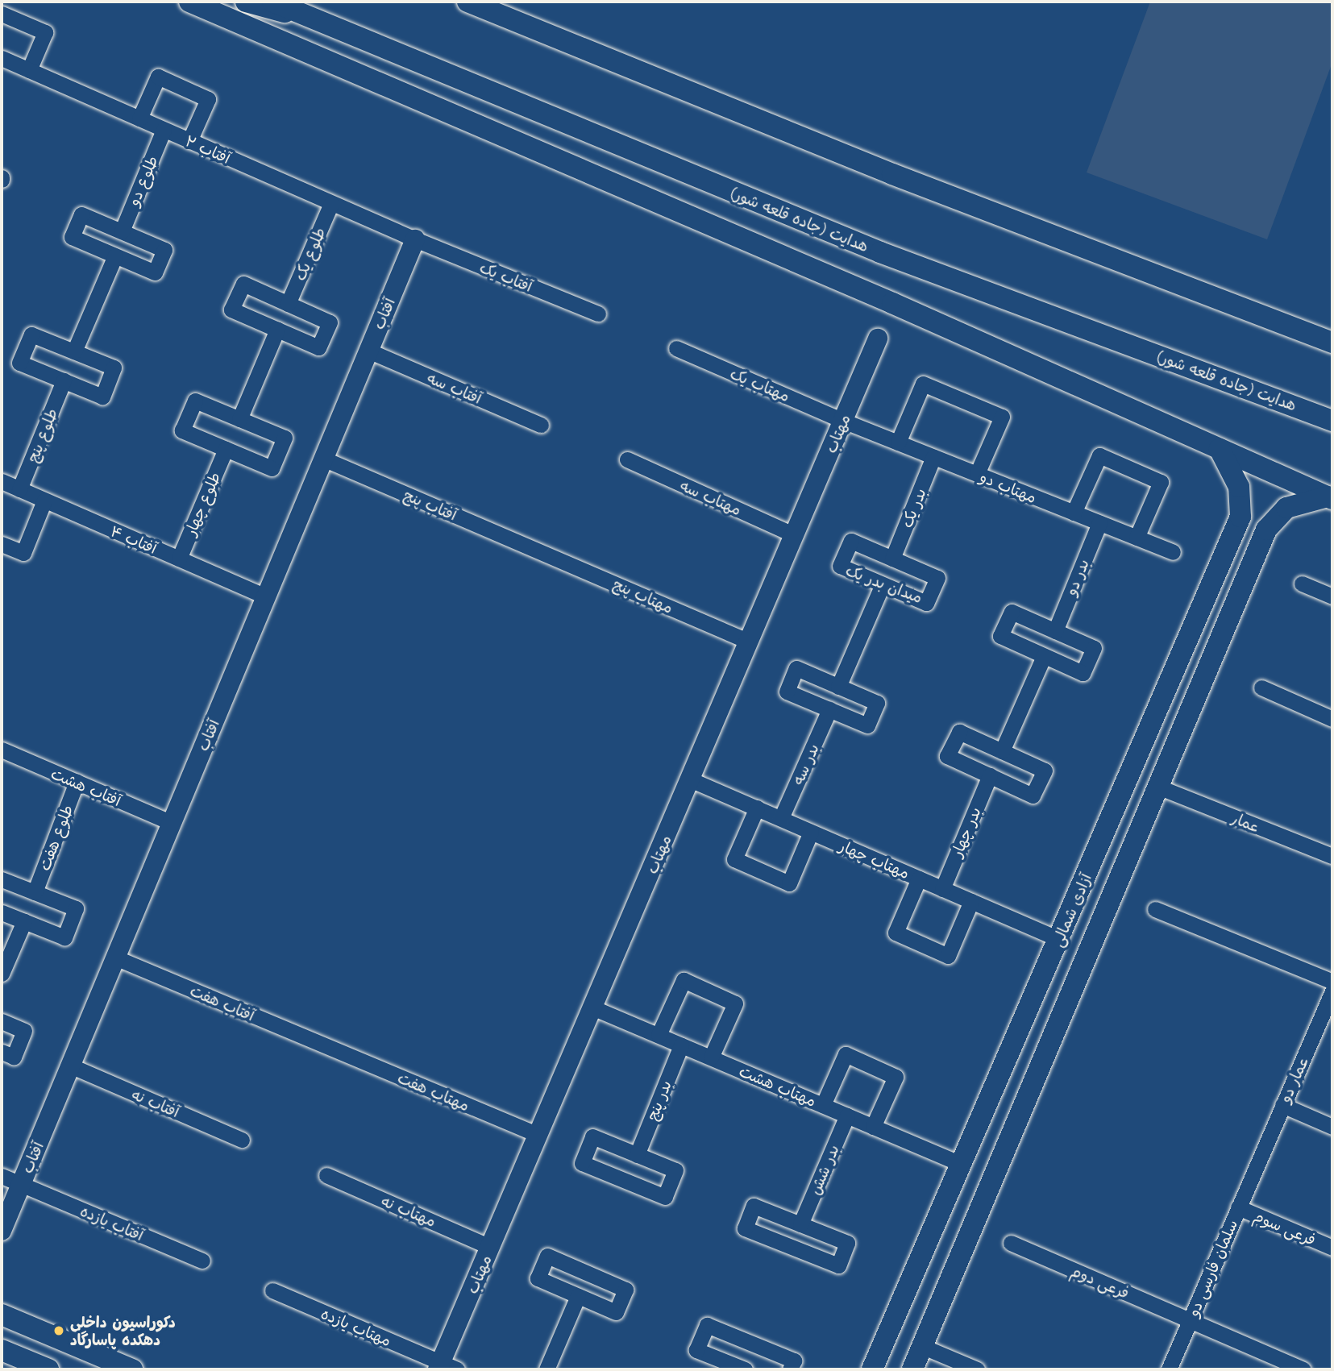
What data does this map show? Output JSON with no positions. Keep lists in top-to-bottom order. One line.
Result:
{"streets":{"main road":["هدایت (جاده قلعه شور)","آزادی شمالی"],"street":["آفتاب ۲","طلوع دو","طلوع یک","آفتاب یک","آفتاب","مهتاب یک","آفتاب سه","مهتاب","طلوع پنج","مهتاب دو","مهتاب سه","طلوع چهار","آفتاب پنج","بدر یک","آفتاب ۴","بدر دو","میدان بدر یک","مهتاب پنج","بدر سه","آفتاب هشت","عمار","بدر چهار","طلوع هفت","مهتاب چهار","آفتاب هفت","عمار دو","مهتاب هشت","مهتاب هفت","بدر پنج","آفتاب نه","بدر شش","مهتاب نه","آفتاب یازده","فرعی سوم","سلمان فارسی دو","فرعی دوم","مهتاب یازده"]},"crossings":[["آفتاب ۲","طلوع دو"],["آفتاب ۲","طلوع یک"],["آفتاب ۲","آفتاب یک"],["آفتاب ۲","آفتاب"],["آفتاب یک","آفتاب"],["آفتاب","آفتاب سه"],["آفتاب","آفتاب پنج"],["آفتاب","آفتاب ۴"],["آفتاب","آفتاب هشت"],["آفتاب","آفتاب هفت"],["آفتاب","آفتاب نه"],["آفتاب","آفتاب یازده"],["مهتاب یک","مهتاب"],["مهتاب یک","مهتاب دو"],["مهتاب","مهتاب دو"],["مهتاب","مهتاب سه"],["مهتاب","مهتاب پنج"],["مهتاب","مهتاب چهار"],["مهتاب","مهتاب هشت"],["مهتاب","مهتاب هفت"],["مهتاب","مهتاب نه"],["مهتاب","مهتاب یازده"],["طلوع پنج","آفتاب ۴"],["مهتاب دو","بدر یک"],["مهتاب دو","بدر دو"],["طلوع چهار","آفتاب ۴"],["آفتاب پنج","مهتاب پنج"],["بدر یک","میدان بدر یک"],["بدر سه","مهتاب چهار"],["آفتاب هشت","طلوع هفت"],["بدر چهار","مهتاب چهار"],["مهتاب چهار","آزادی شمالی"],["آزادی شمالی","مهتاب هشت"],["آفتاب هفت","مهتاب هفت"],["عمار دو","سلمان فارسی دو"],["مهتاب هشت","بدر پنج"],["مهتاب هشت","بدر شش"],["فرعی سوم","سلمان فارسی دو"],["سلمان فارسی دو","فرعی دوم"]],"places":["دکوراسیون داخلی دهکده پاسارگاد"]}
